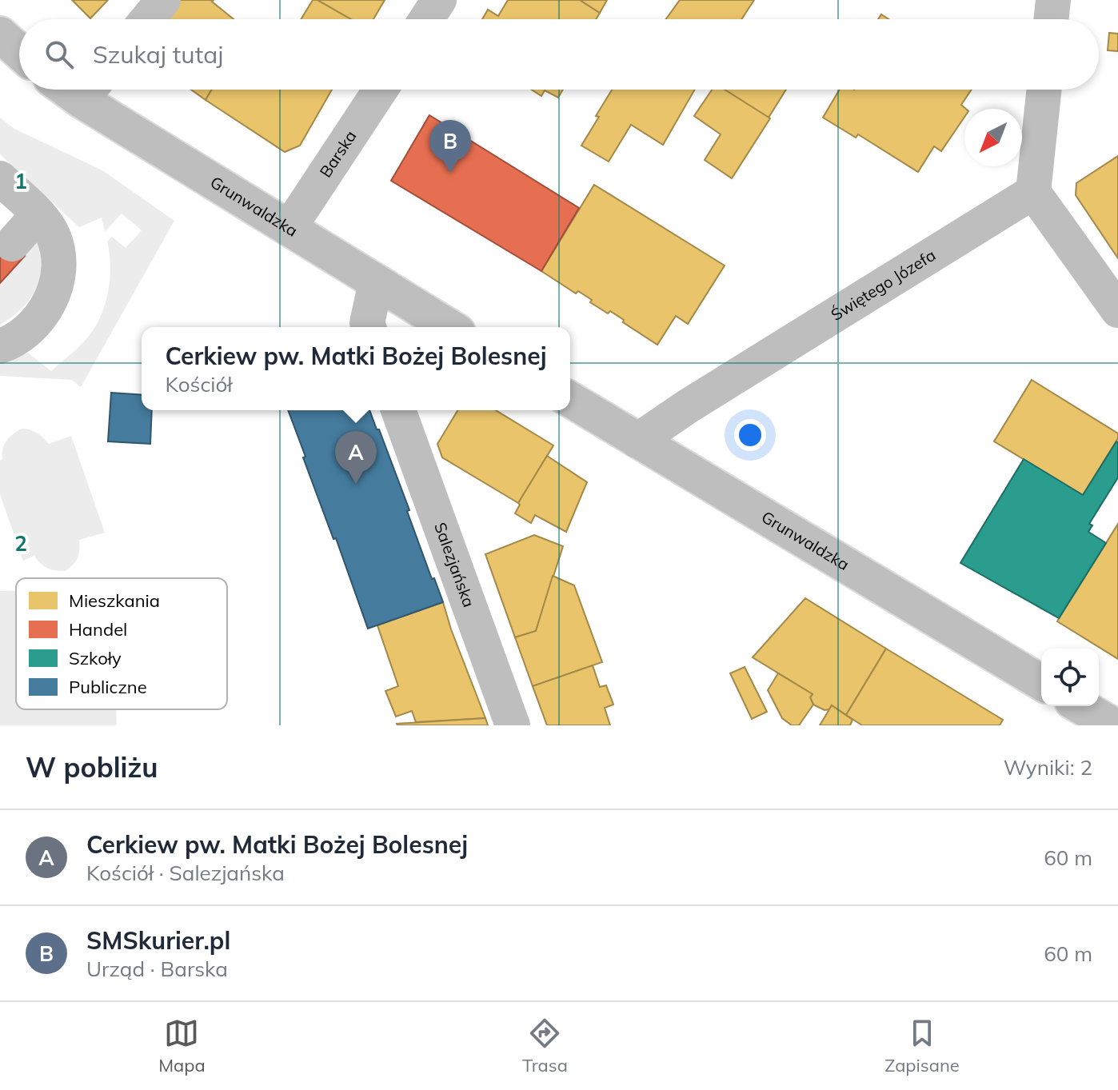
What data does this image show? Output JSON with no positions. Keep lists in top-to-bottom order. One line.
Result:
{"streets":{"street":["Barska","Grunwaldzka","Świętego Józefa","Salezjańska"]},"crossings":[["Barska","Grunwaldzka"],["Grunwaldzka","Świętego Józefa"]],"legend":["Mieszkania","Handel","Szkoły","Publiczne"],"north":"bottom left","page":{"search":"Szukaj tutaj","pins":["B","A"],"popup":["Cerkiew pw. Matki Bożej Bolesnej","Kościół"],"heading":["W pobliżu","Wyniki: 2"],"list":[{"mark":"A","name":"Cerkiew pw. Matki Bożej Bolesnej","note":"Kościół · Salezjańska","value":"60 m"},{"mark":"B","name":"SMSkurier.pl","note":"Urząd · Barska","value":"60 m"}],"nav":["Mapa","Trasa","Zapisane"]},"grid":{"rows":["1","2"]}}
